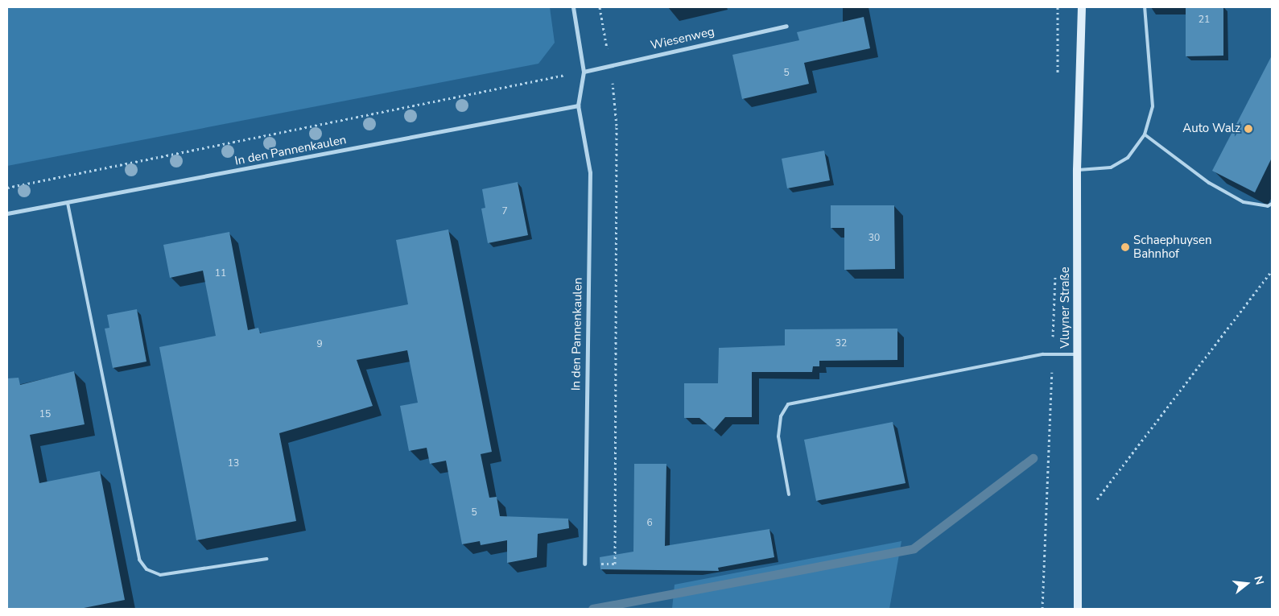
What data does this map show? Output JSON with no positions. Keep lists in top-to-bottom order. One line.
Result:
{"streets":{"main road":["Vluyner Straße"],"street":["Wiesenweg","In den Pannenkaulen"]},"crossings":[["Wiesenweg","In den Pannenkaulen"]],"places":["Auto Walz","Schaephuysen Bahnhof"],"house_numbers":["21","5","7","30","11","32","9","15","13","5","6"],"north":"right"}
